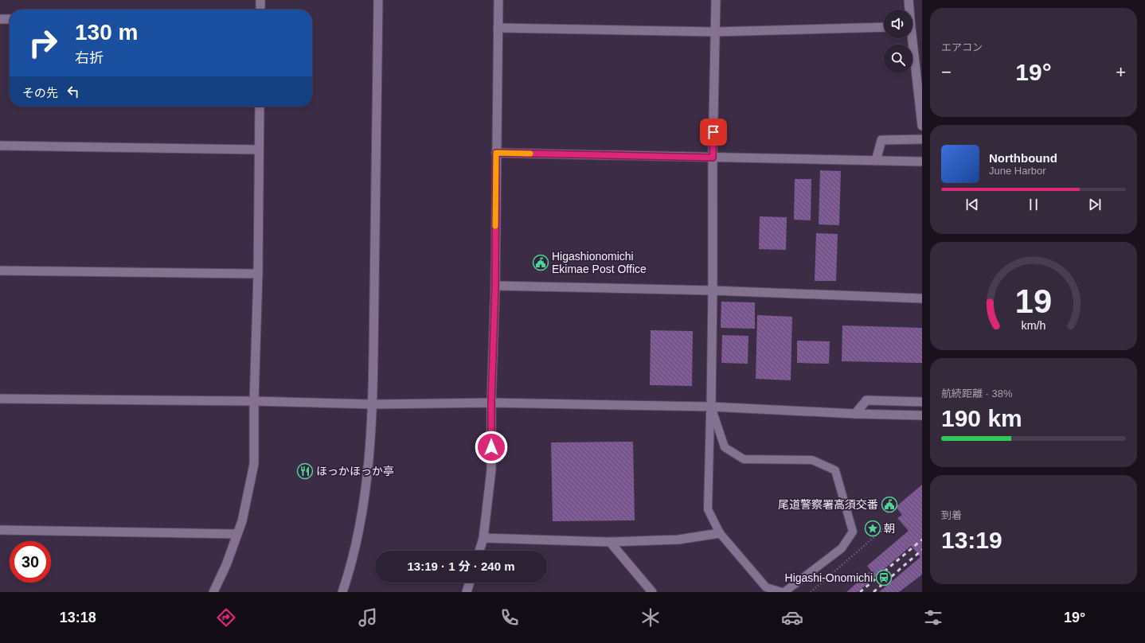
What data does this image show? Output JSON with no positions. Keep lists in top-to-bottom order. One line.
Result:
{"places":{"public building":["Higashionomichi Ekimae Post Office","尾道警察署高須交番"],"restaurant":["ほっかほっか亭"],"place":["朝"],"station":["Higashi-Onomichi"]},"page":{"tile":["エアコン",["航続距離 · 38%","190 km"],["到着","13:19"]],"turn":["130 m","右折"],"heat":["−","19°","+"],"then":"その先","song":["Northbound","June Harbor"],"limit":"30","trip":"13:19 · 1 分 · 240 m","tabs":["13:18","19°"],"gauge":["19","km/h"]}}
